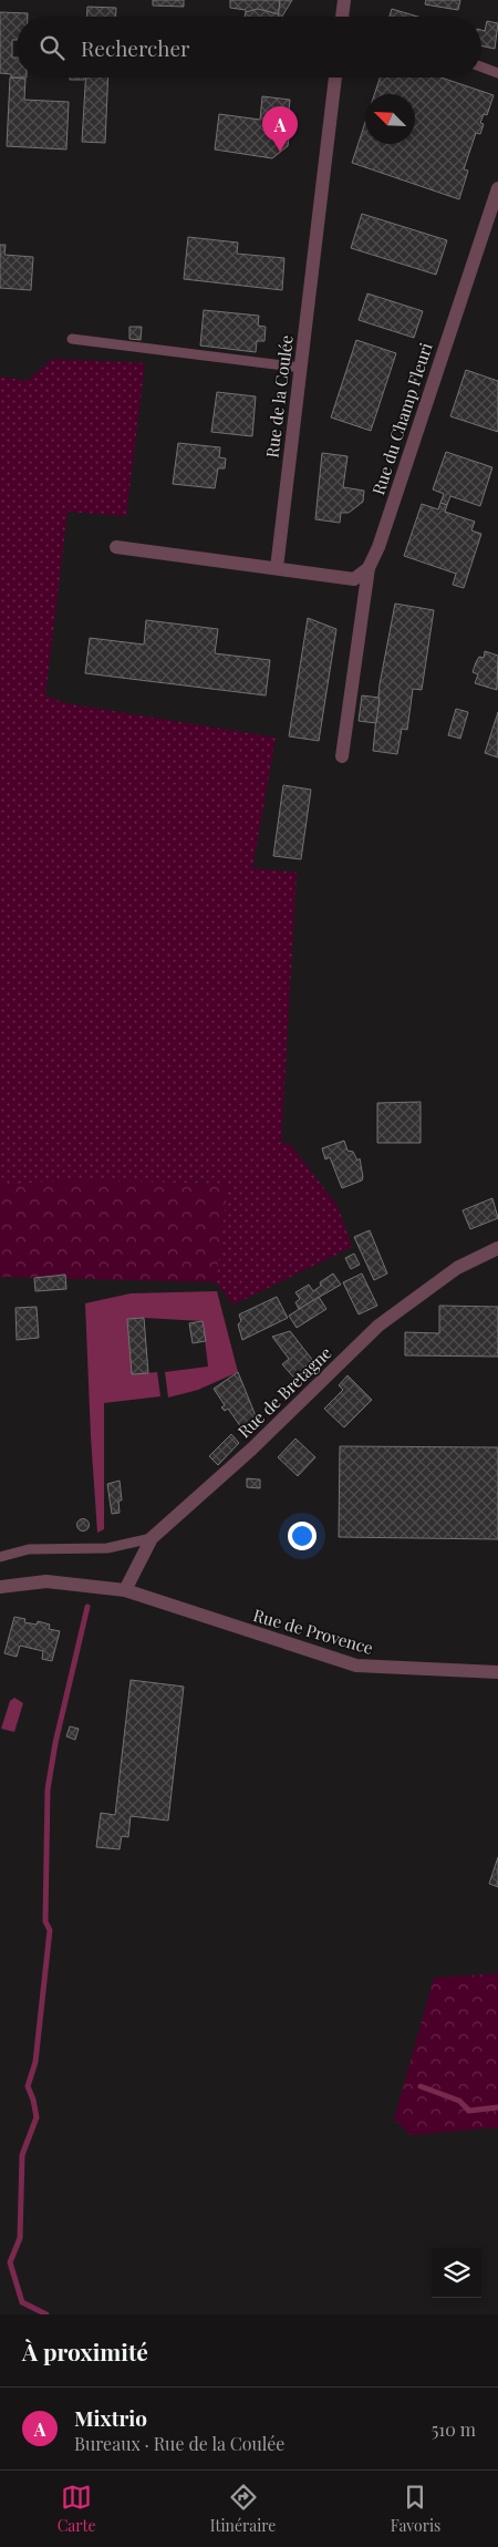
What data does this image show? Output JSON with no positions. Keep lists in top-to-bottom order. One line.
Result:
{"streets":{"street":["Rue de la Coulée","Rue du Champ Fleuri","Rue de Bretagne","Rue de Provence"]},"crossings":[["Rue de Bretagne","Rue de Provence"]],"north":"top left","page":{"search":"Rechercher","pins":"A","heading":"À proximité","list":[{"mark":"A","name":"Mixtrio","note":"Bureaux · Rue de la Coulée","value":"510 m"}],"nav":["Carte","Itinéraire","Favoris"]}}
